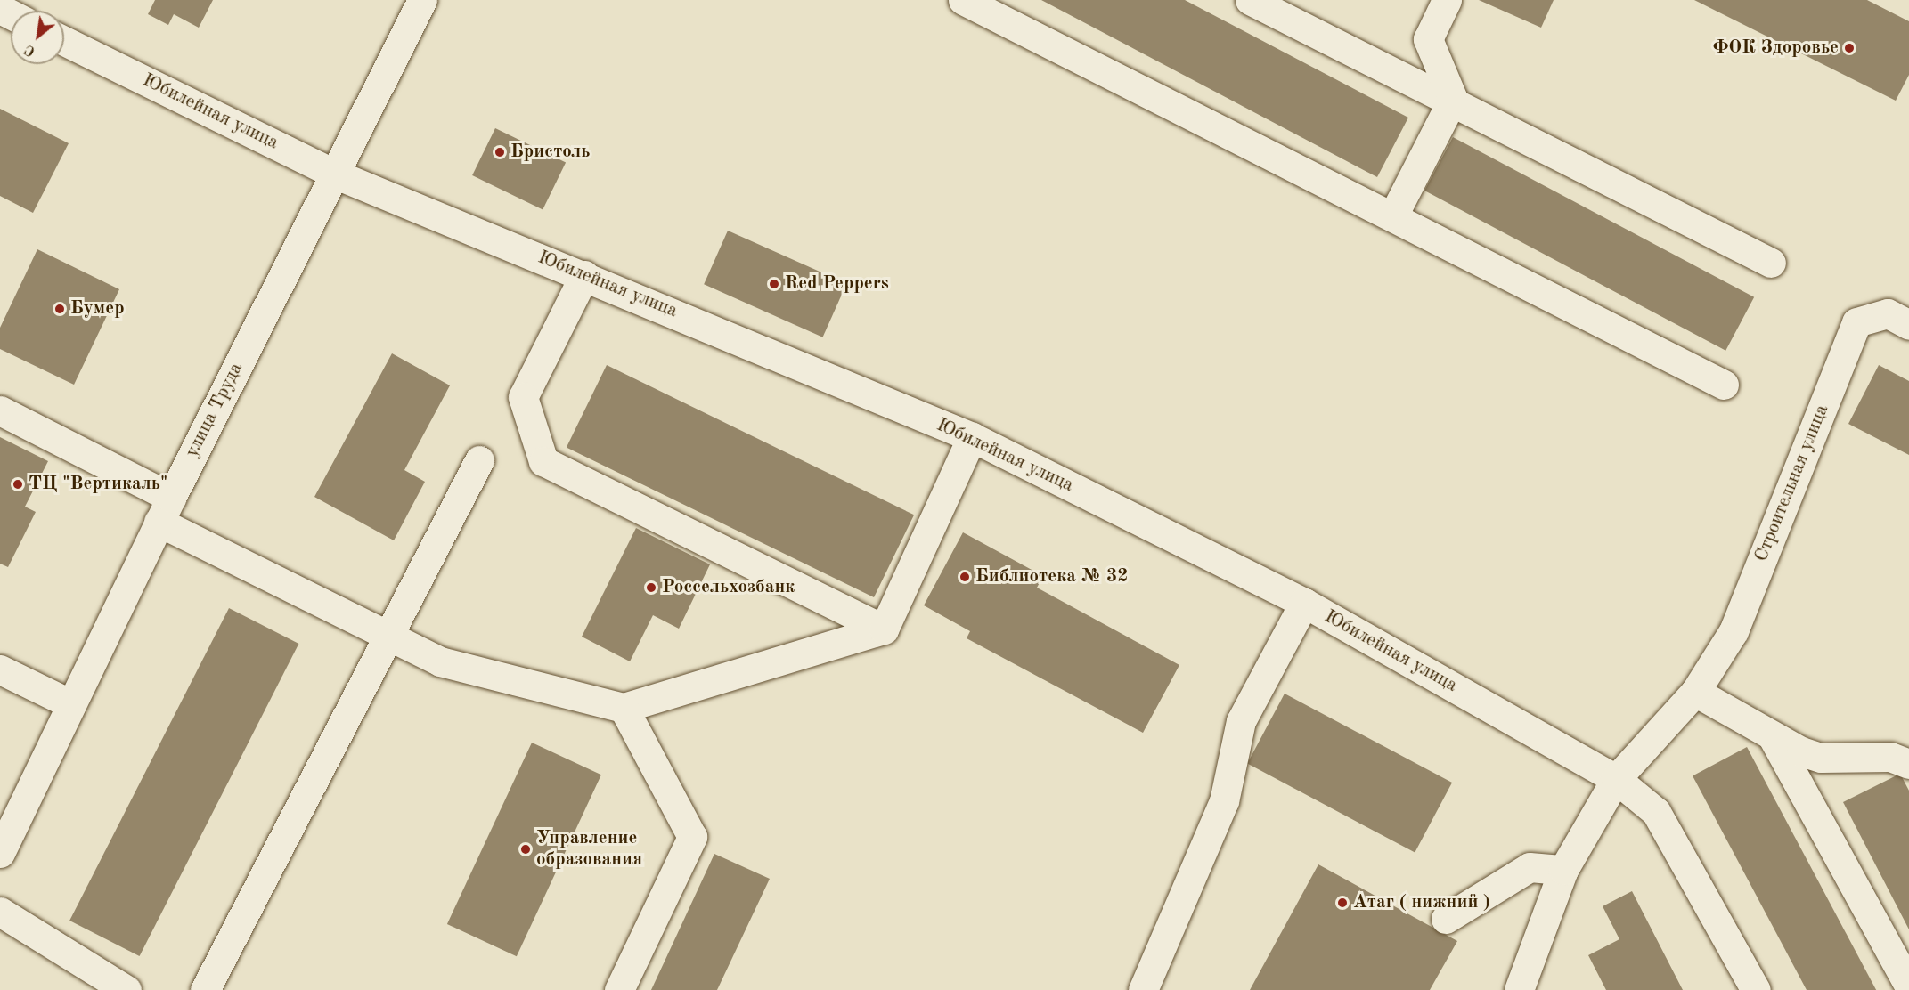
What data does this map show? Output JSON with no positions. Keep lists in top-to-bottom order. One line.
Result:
{"streets":{"street":["Юбилейная улица","улица Труда","Строительная улица"]},"crossings":[["Юбилейная улица","улица Труда"]],"places":["ФОК Здоровье","Бристоль","Red Peppers","Бумер","ТЦ \"Вертикаль\"","Библиотека № 32","Россельхозбанк","Управление образования","Атаг ( нижний )"],"north":"bottom left"}
